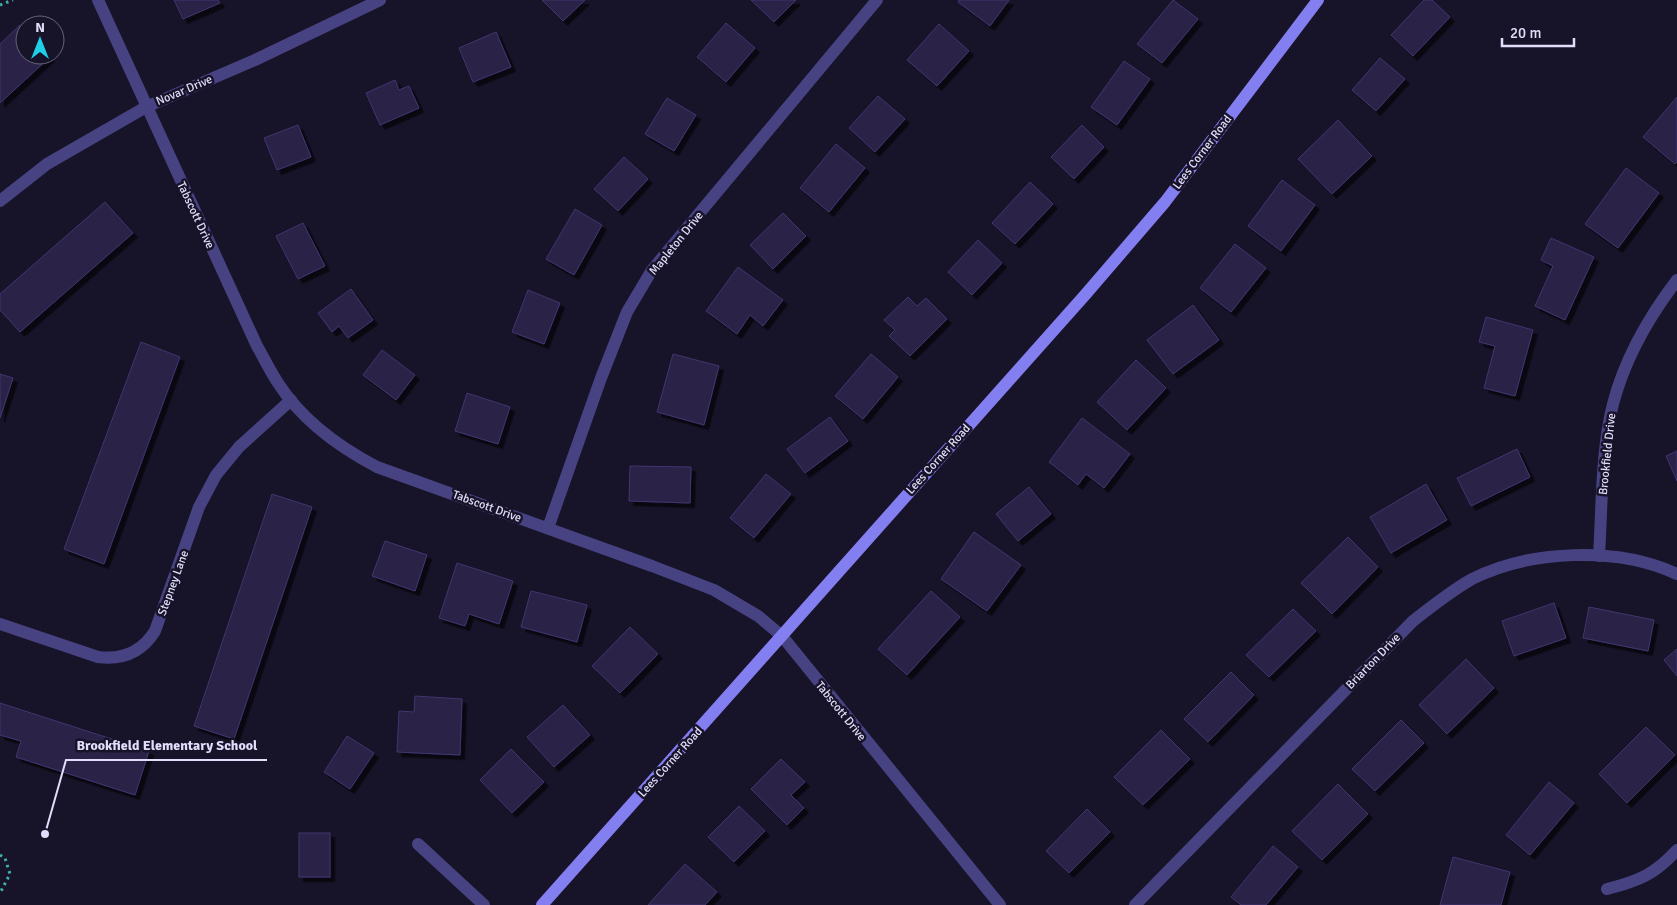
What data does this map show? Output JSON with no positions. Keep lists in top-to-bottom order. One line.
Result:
{"streets":{"street":["Novar Drive","Lees Corner Road","Tabscott Drive","Mapleton Drive","Brookfield Drive","Stepney Lane","Briarton Drive"]},"crossings":[["Novar Drive","Tabscott Drive"],["Lees Corner Road","Tabscott Drive"],["Tabscott Drive","Mapleton Drive"],["Tabscott Drive","Stepney Lane"],["Brookfield Drive","Briarton Drive"]],"places":["Brookfield Elementary School"],"scale_bar":"20 m","north":"top"}
